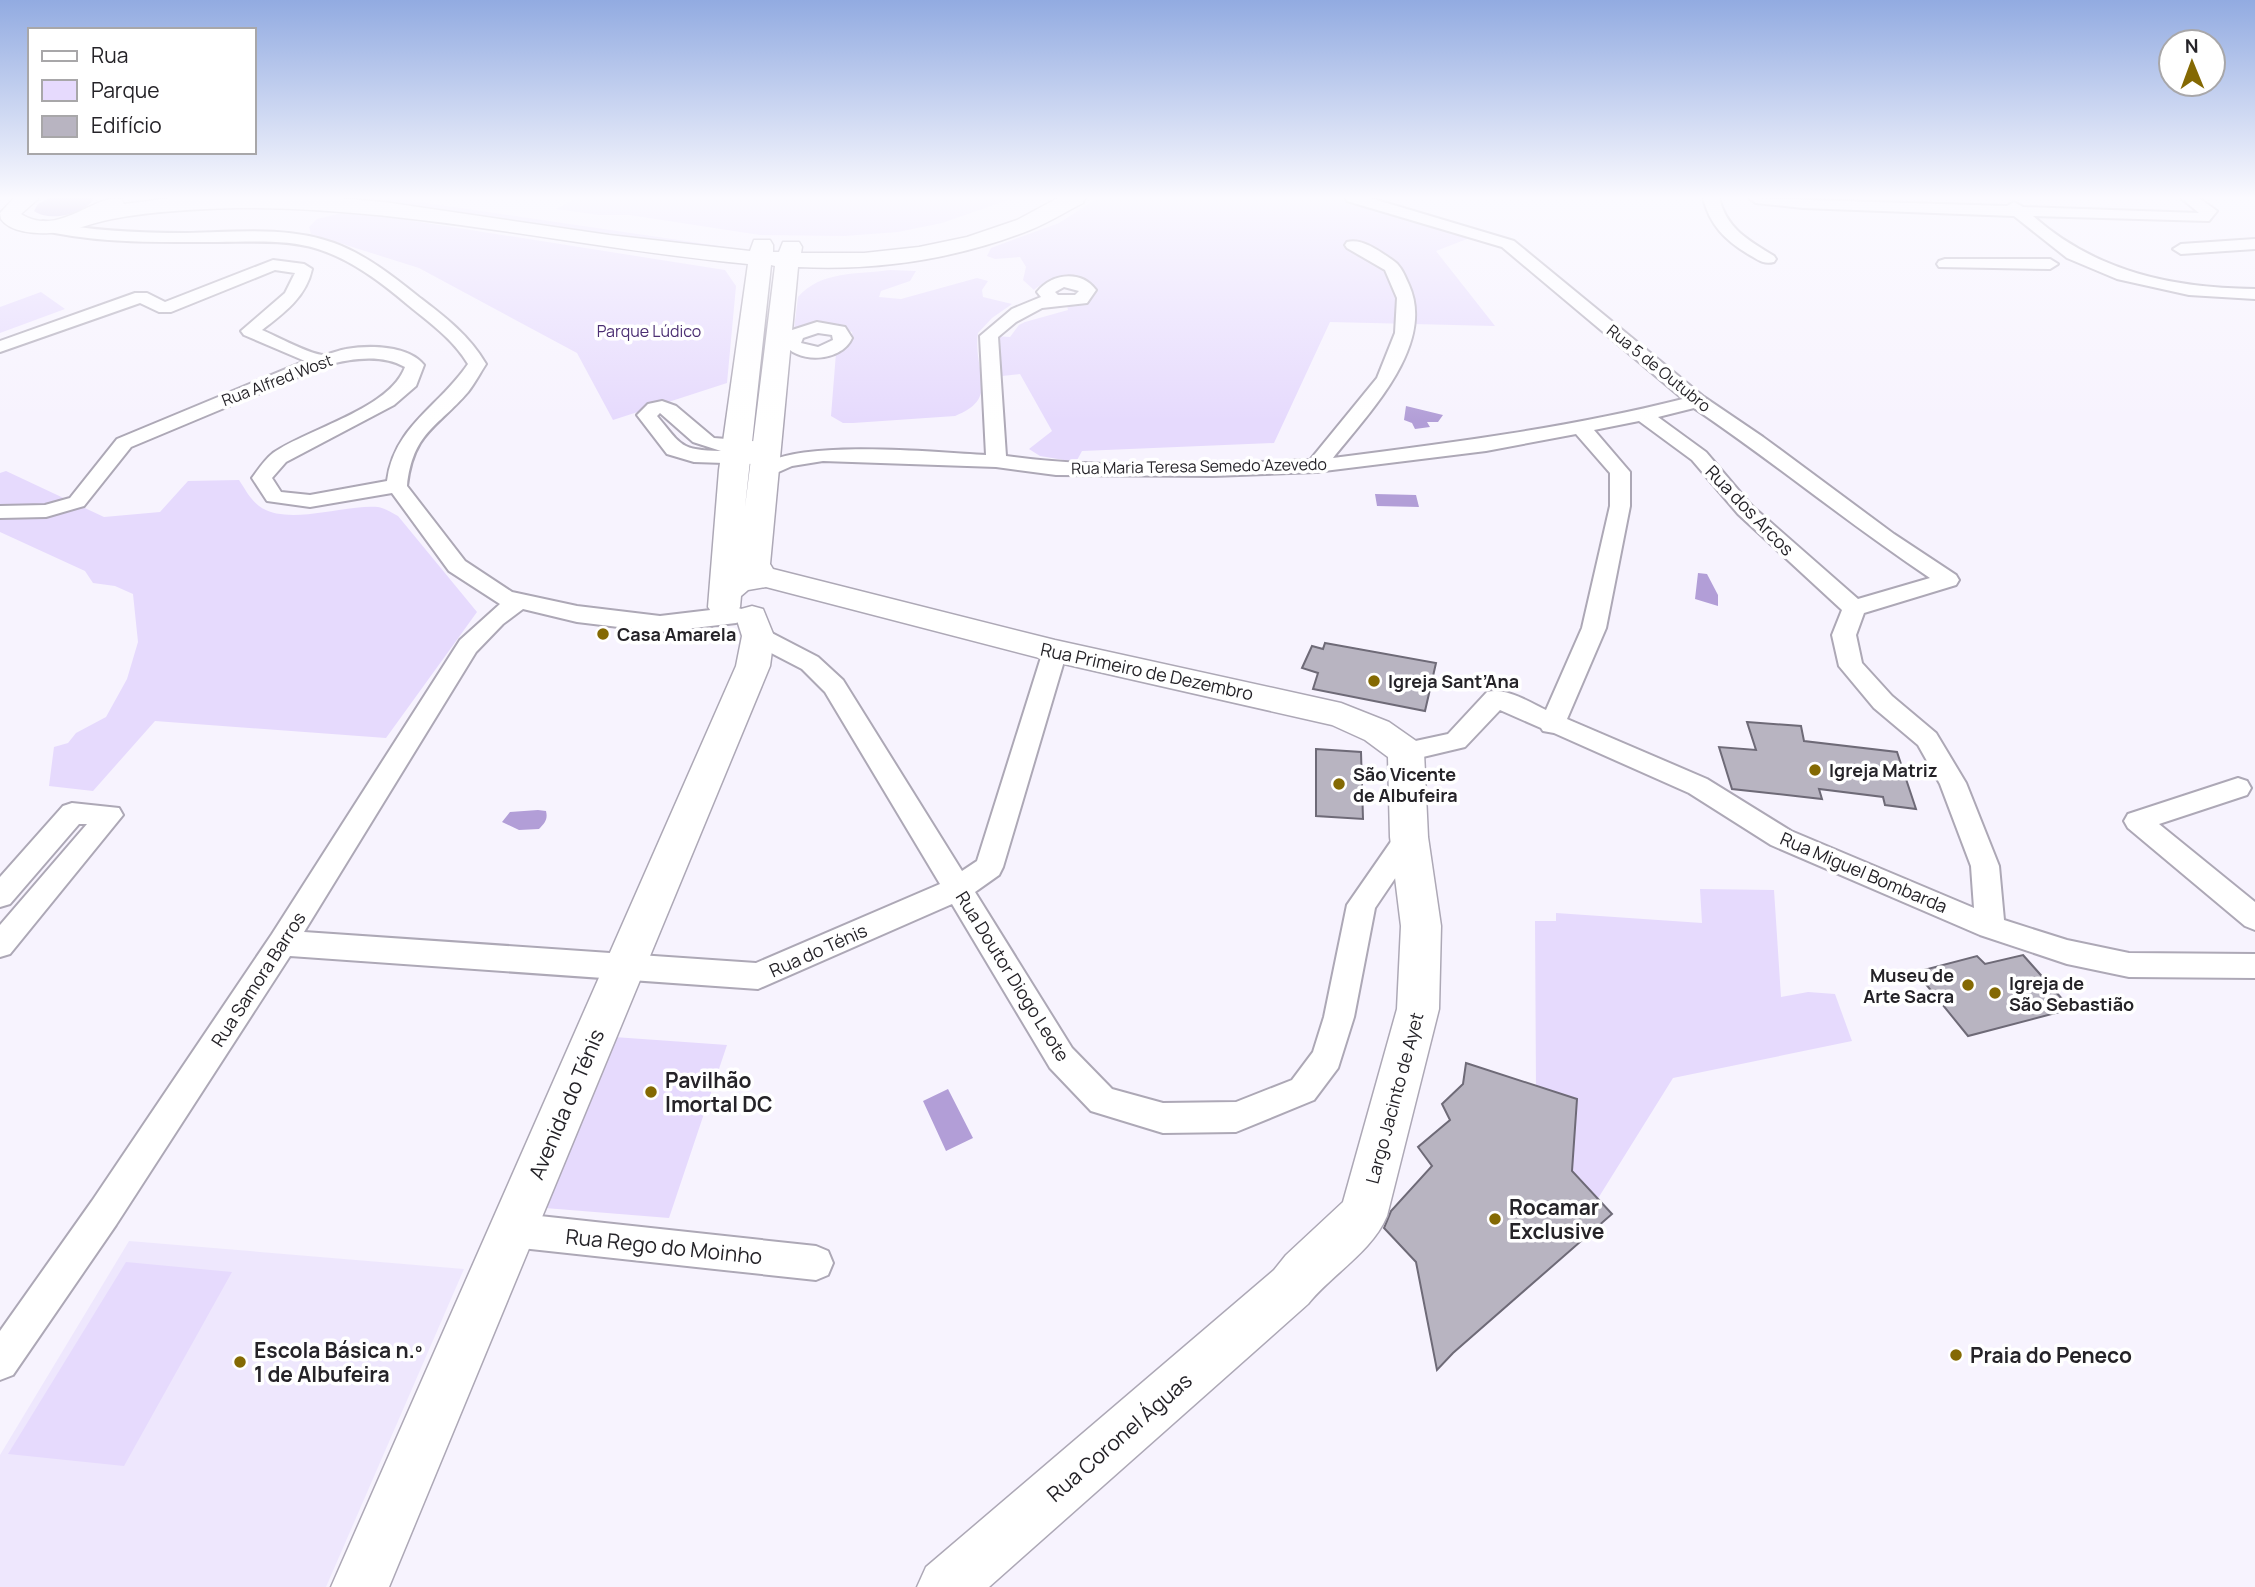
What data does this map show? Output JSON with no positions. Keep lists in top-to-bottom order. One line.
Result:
{"streets":{"street":["Rua 5 de Outubro","Rua Alfred Wost","Rua Maria Teresa Semedo Azevedo","Rua dos Arcos","Rua Primeiro de Dezembro","Rua Miguel Bombarda","Rua do Ténis","Rua Doutor Diogo Leote","Rua Samora Barros","Largo Jacinto de Ayet","Avenida do Ténis","Rua Rego do Moinho","Rua Coronel Águas"]},"crossings":[["Rua 5 de Outubro","Rua Maria Teresa Semedo Azevedo"],["Rua 5 de Outubro","Rua dos Arcos"],["Rua Maria Teresa Semedo Azevedo","Rua dos Arcos"],["Rua Primeiro de Dezembro","Rua Miguel Bombarda"],["Rua Primeiro de Dezembro","Rua do Ténis"],["Rua Primeiro de Dezembro","Rua Doutor Diogo Leote"],["Rua Primeiro de Dezembro","Largo Jacinto de Ayet"],["Rua Primeiro de Dezembro","Avenida do Ténis"],["Rua Miguel Bombarda","Largo Jacinto de Ayet"],["Rua do Ténis","Rua Doutor Diogo Leote"],["Rua do Ténis","Rua Samora Barros"],["Rua do Ténis","Avenida do Ténis"],["Rua Doutor Diogo Leote","Largo Jacinto de Ayet"],["Rua Doutor Diogo Leote","Avenida do Ténis"],["Largo Jacinto de Ayet","Rua Coronel Águas"],["Avenida do Ténis","Rua Rego do Moinho"]],"parks":["Parque Lúdico"],"places":["Casa Amarela","Igreja Sant’Ana","Igreja Matriz","São Vicente de Albufeira","Museu de Arte Sacra","Igreja de São Sebastião","Pavilhão Imortal DC","Rocamar Exclusive","Praia do Peneco","Escola Básica n.º 1 de Albufeira"],"legend":["Rua","Parque","Edifício"],"north":"top"}
